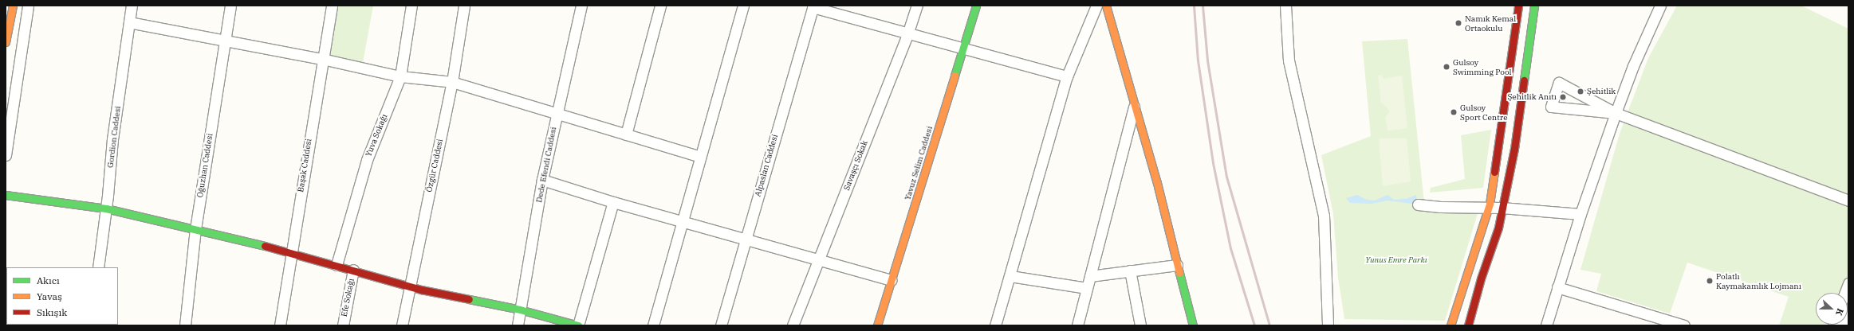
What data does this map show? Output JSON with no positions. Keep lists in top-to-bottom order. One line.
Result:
{"streets":{"main road":["Yavuz Selim Caddesi"],"street":["Yuva Sokağı","Gordion Caddesi","Dede Efendi Caddesi","Oğuzhan Caddesi","Başak Caddesi","Özgür Caddesi","Alpaslan Caddesi","Savaşçı Sokak","Efe Sokağı"]},"parks":["Yunus Emre Parkı"],"places":["Namık Kemal Ortaokulu","Gulsoy Swimming Pool","Şehitlik","Şehitlik Anıtı","Gulsoy Sport Centre","Polatlı Kaymakamlık Lojmanı"],"legend":["Akıcı","Yavaş","Sıkışık"],"north":"right"}
